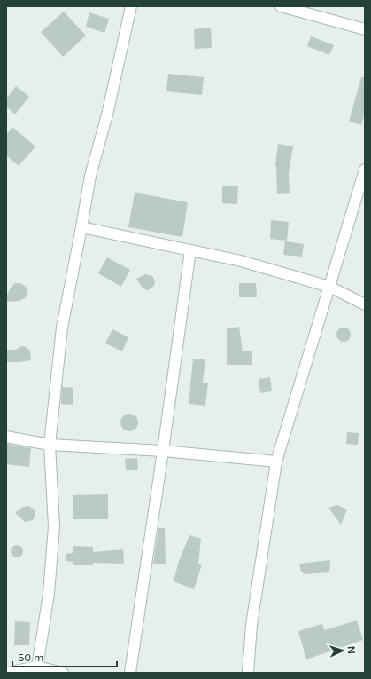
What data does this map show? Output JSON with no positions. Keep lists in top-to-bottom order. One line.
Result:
{"scale_bar":"50 m","north":"right"}
